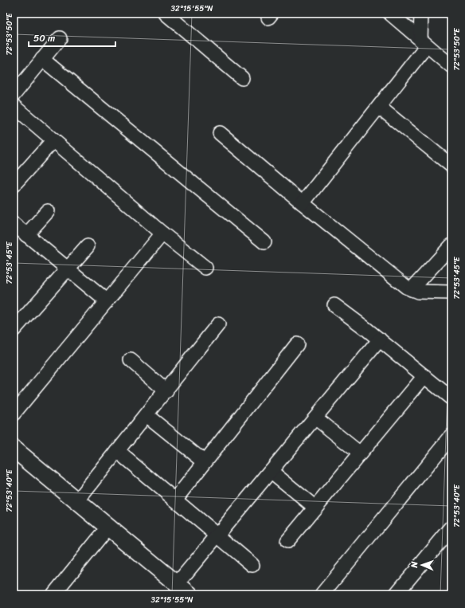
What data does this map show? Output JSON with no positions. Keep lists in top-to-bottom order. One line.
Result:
{"scale_bar":"50 m","north":"left","coordinates":["32°15'55\"N","72°53'50\"E","72°53'45\"E","72°53'40\"E"]}
